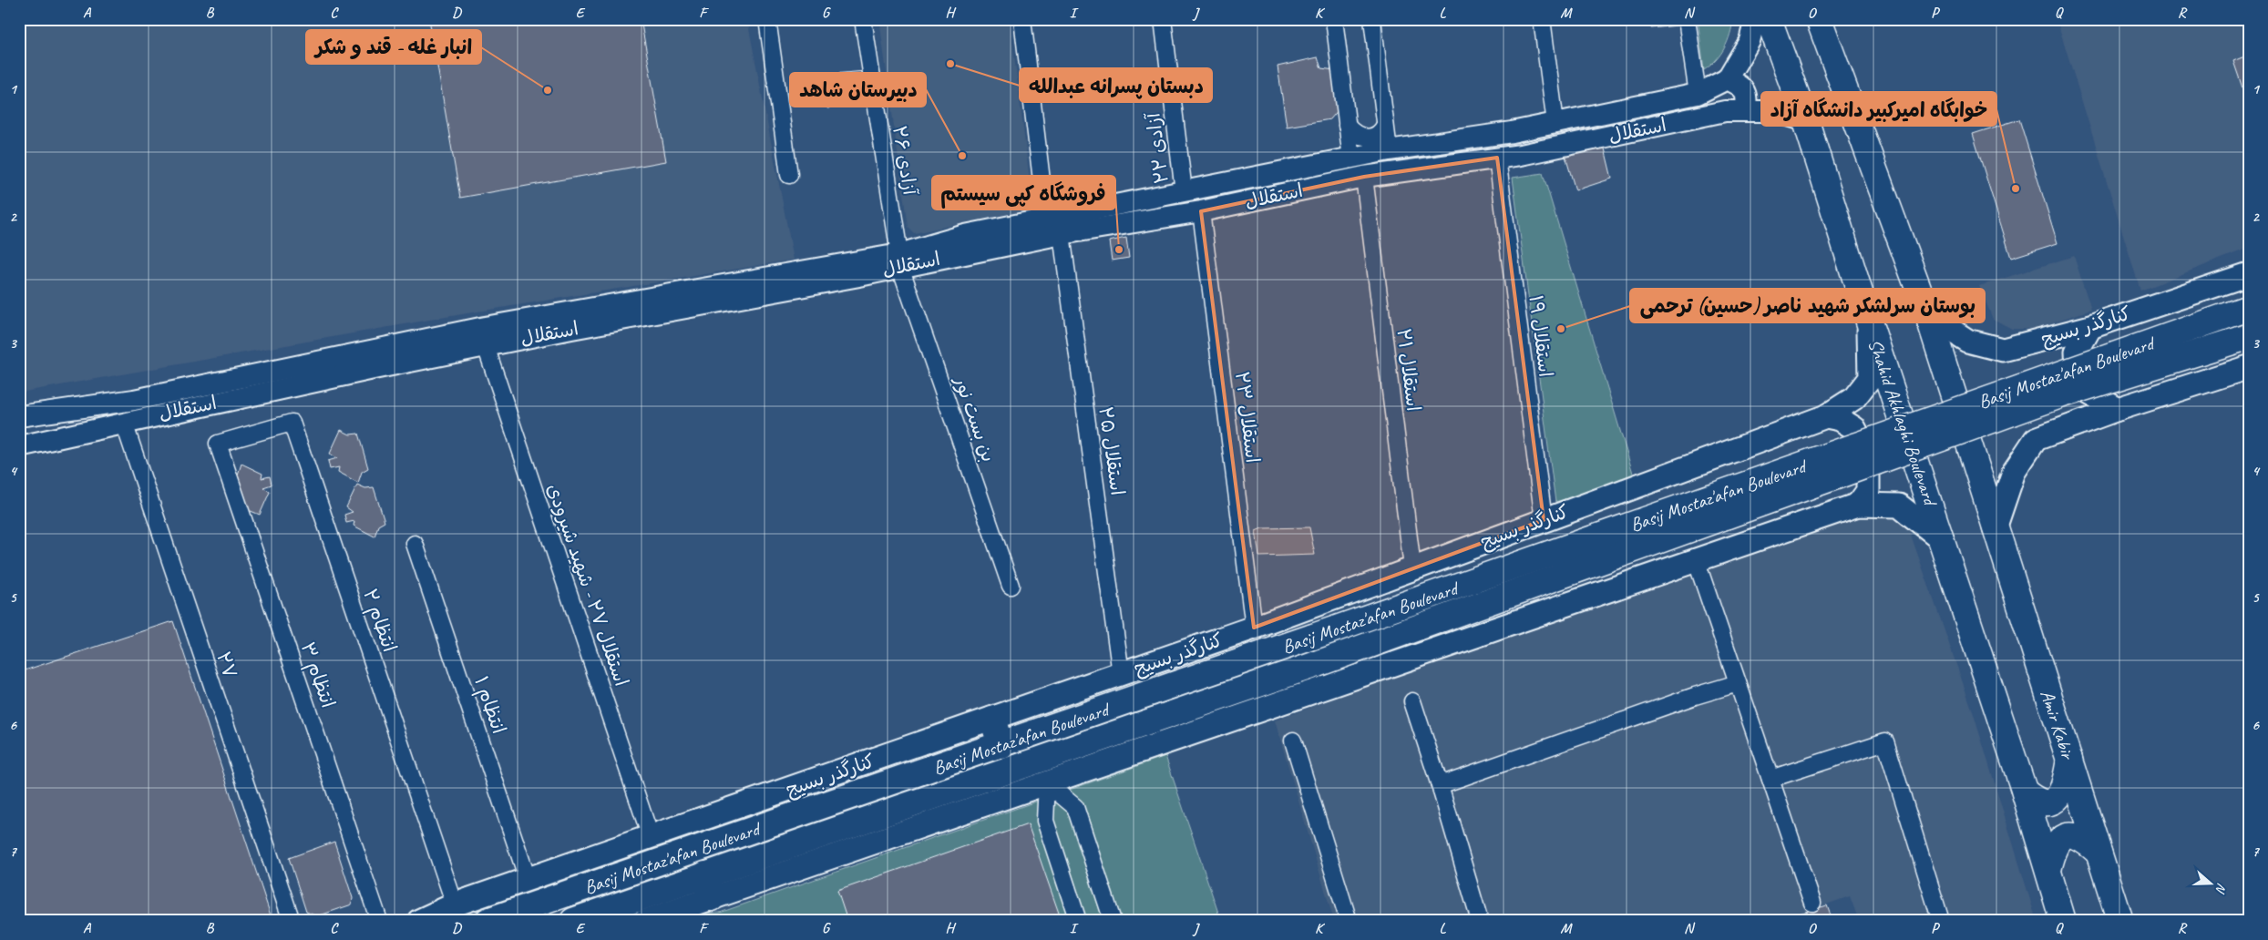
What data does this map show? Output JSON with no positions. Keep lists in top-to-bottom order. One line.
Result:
{"streets":{"main road":["کنارگذر بسیج","Basij Mostaz'afan Boulevard","Shahid Akhlaghi Boulevard","Amir Kabir"],"street":["استقلال","آزادی ۲۲","آزادی ۲۶","استقلال ۱۹","استقلال ۲۱","استقلال ۲۳","بن بست نور","استقلال ۲۵","استقلال ۲۷ - شهید شیرودی","انتظام ۲","۲۷","انتظام ۳","انتظام ۱"]},"crossings":[["استقلال","آزادی ۲۲"],["استقلال","آزادی ۲۶"],["استقلال","استقلال ۱۹"],["استقلال","استقلال ۲۱"],["استقلال","استقلال ۲۳"],["استقلال","بن بست نور"],["استقلال","Shahid Akhlaghi Boulevard"],["استقلال","استقلال ۲۵"],["استقلال","استقلال ۲۷ - شهید شیرودی"],["استقلال","۲۷"],["آزادی ۲۶","بن بست نور"],["کنارگذر بسیج","استقلال ۱۹"],["کنارگذر بسیج","استقلال ۲۱"],["کنارگذر بسیج","استقلال ۲۳"],["کنارگذر بسیج","Shahid Akhlaghi Boulevard"],["کنارگذر بسیج","استقلال ۲۵"],["کنارگذر بسیج","استقلال ۲۷ - شهید شیرودی"],["کنارگذر بسیج","انتظام ۲"],["کنارگذر بسیج","انتظام ۱"],["انتظام ۲","انتظام ۳"]],"places":["دبستان پسرانه عبدالله","انبار غله - قند و شکر","دبیرستان شاهد","خوابگاه امیرکبیر دانشگاه آزاد","فروشگاه کپی سیستم","بوستان سرلشکر شهید ناصر (حسین) ترحمی"],"north":"right","grid":{"columns":["A","B","C","D","E","F","G","H","I","J","K","L","M","N","O","P","Q","R"],"rows":["1","2","3","4","5","6","7"]}}
